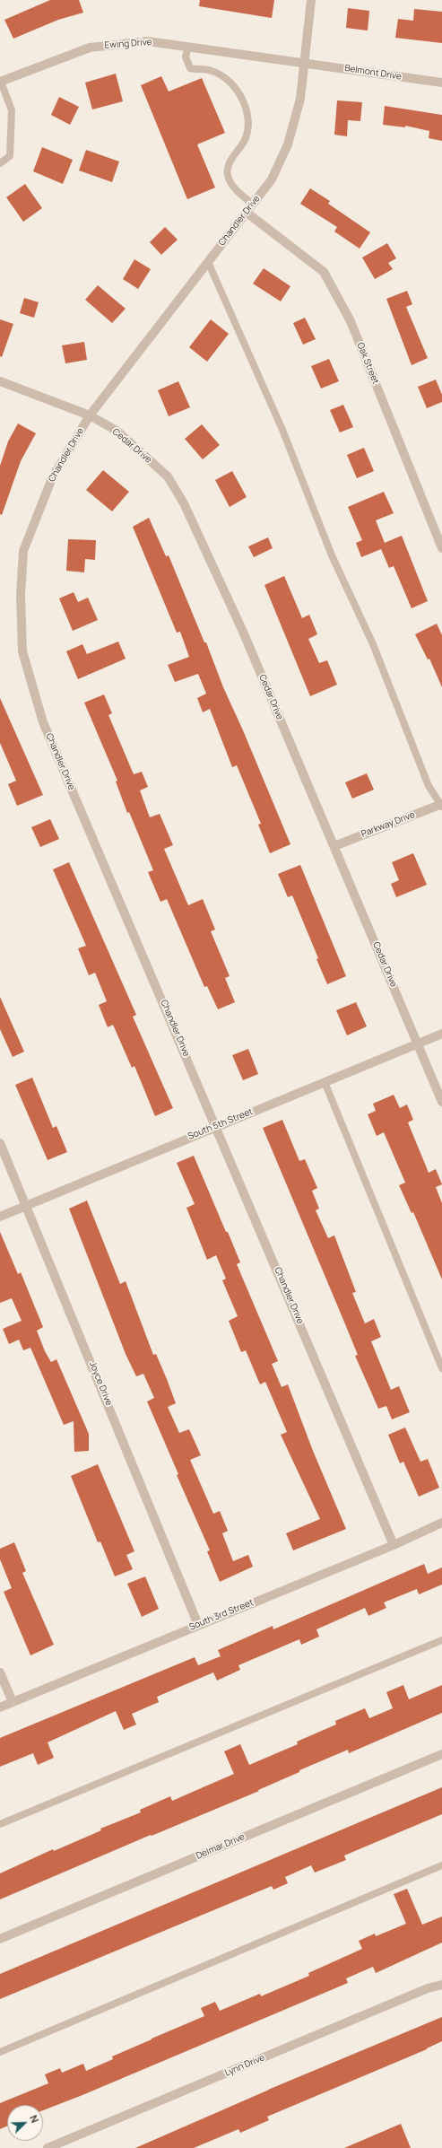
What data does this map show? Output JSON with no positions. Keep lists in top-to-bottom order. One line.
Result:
{"streets":{"street":["Ewing Drive","Belmont Drive","Chandler Drive","Oak Street","Cedar Drive","Parkway Drive","South 5th Street","Joyce Drive","South 3rd Street","Delmar Drive","Lynn Drive"]},"crossings":[["Ewing Drive","Belmont Drive"],["Ewing Drive","Chandler Drive"],["Belmont Drive","Chandler Drive"],["Chandler Drive","Oak Street"],["Chandler Drive","Cedar Drive"],["Chandler Drive","South 5th Street"],["Chandler Drive","South 3rd Street"],["Cedar Drive","Parkway Drive"],["Cedar Drive","South 5th Street"],["South 5th Street","Joyce Drive"],["Joyce Drive","South 3rd Street"]],"north":"top right"}
